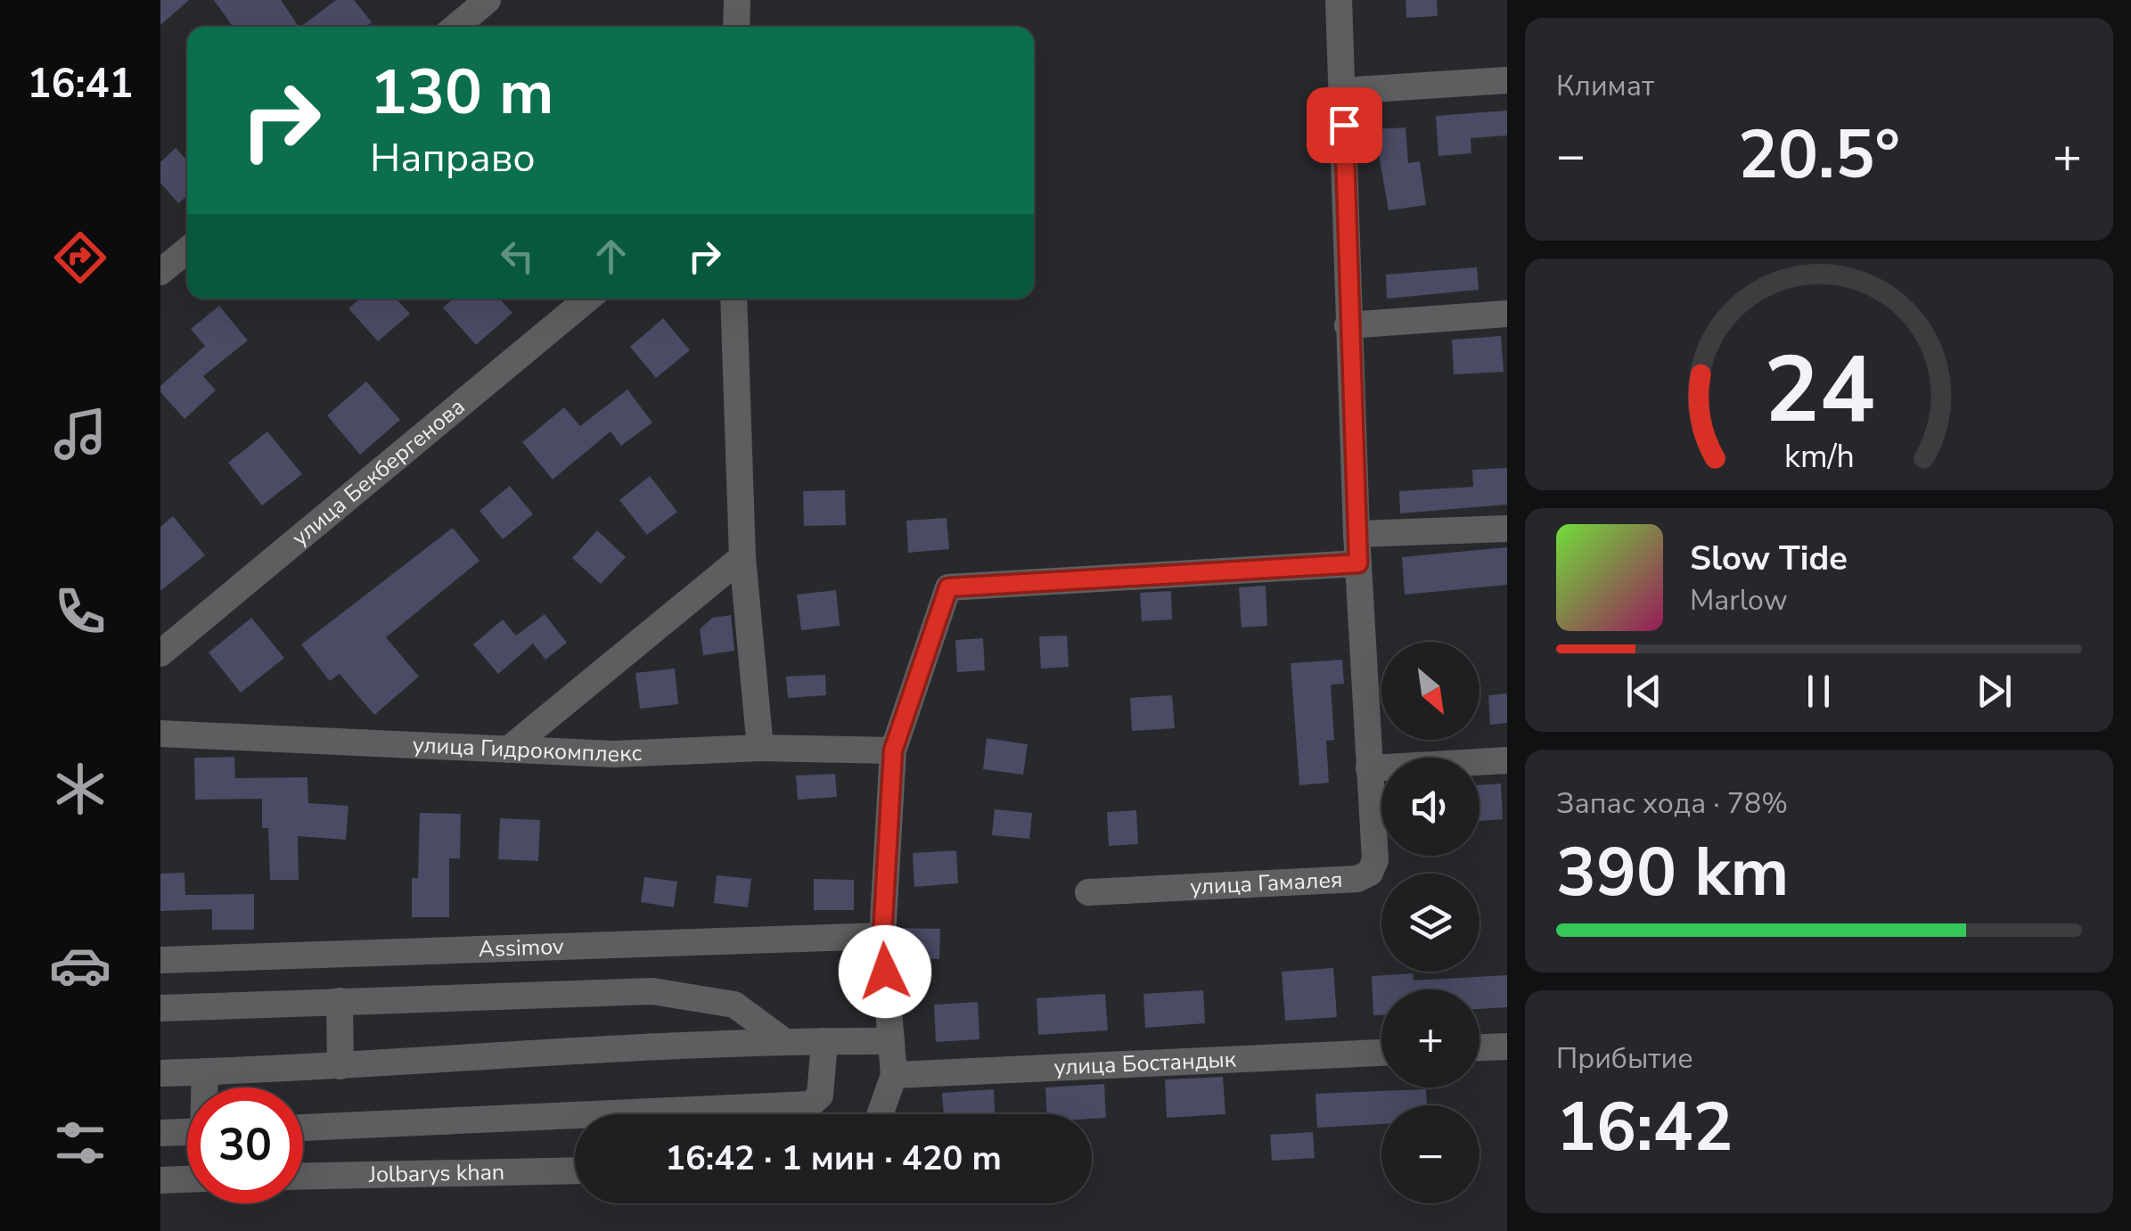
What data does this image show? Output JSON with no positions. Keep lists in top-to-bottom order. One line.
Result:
{"streets":{"street":["улица Бекбергенова","улица Гидрокомплекс","улица Гамалея","Assimov","улица Бостандык","Jolbarys khan"]},"north":"bottom right","page":{"tabs":"16:41","tile":["Климат",["Запас хода · 78%","390 km"],["Прибытие","16:42"]],"turn":["130 m","Направо"],"heat":["−","20.5°","+"],"song":["Slow Tide","Marlow"],"map_buttons":["+","−"],"limit":"30","trip":"16:42 · 1 мин · 420 m","gauge":["24","km/h"]}}
